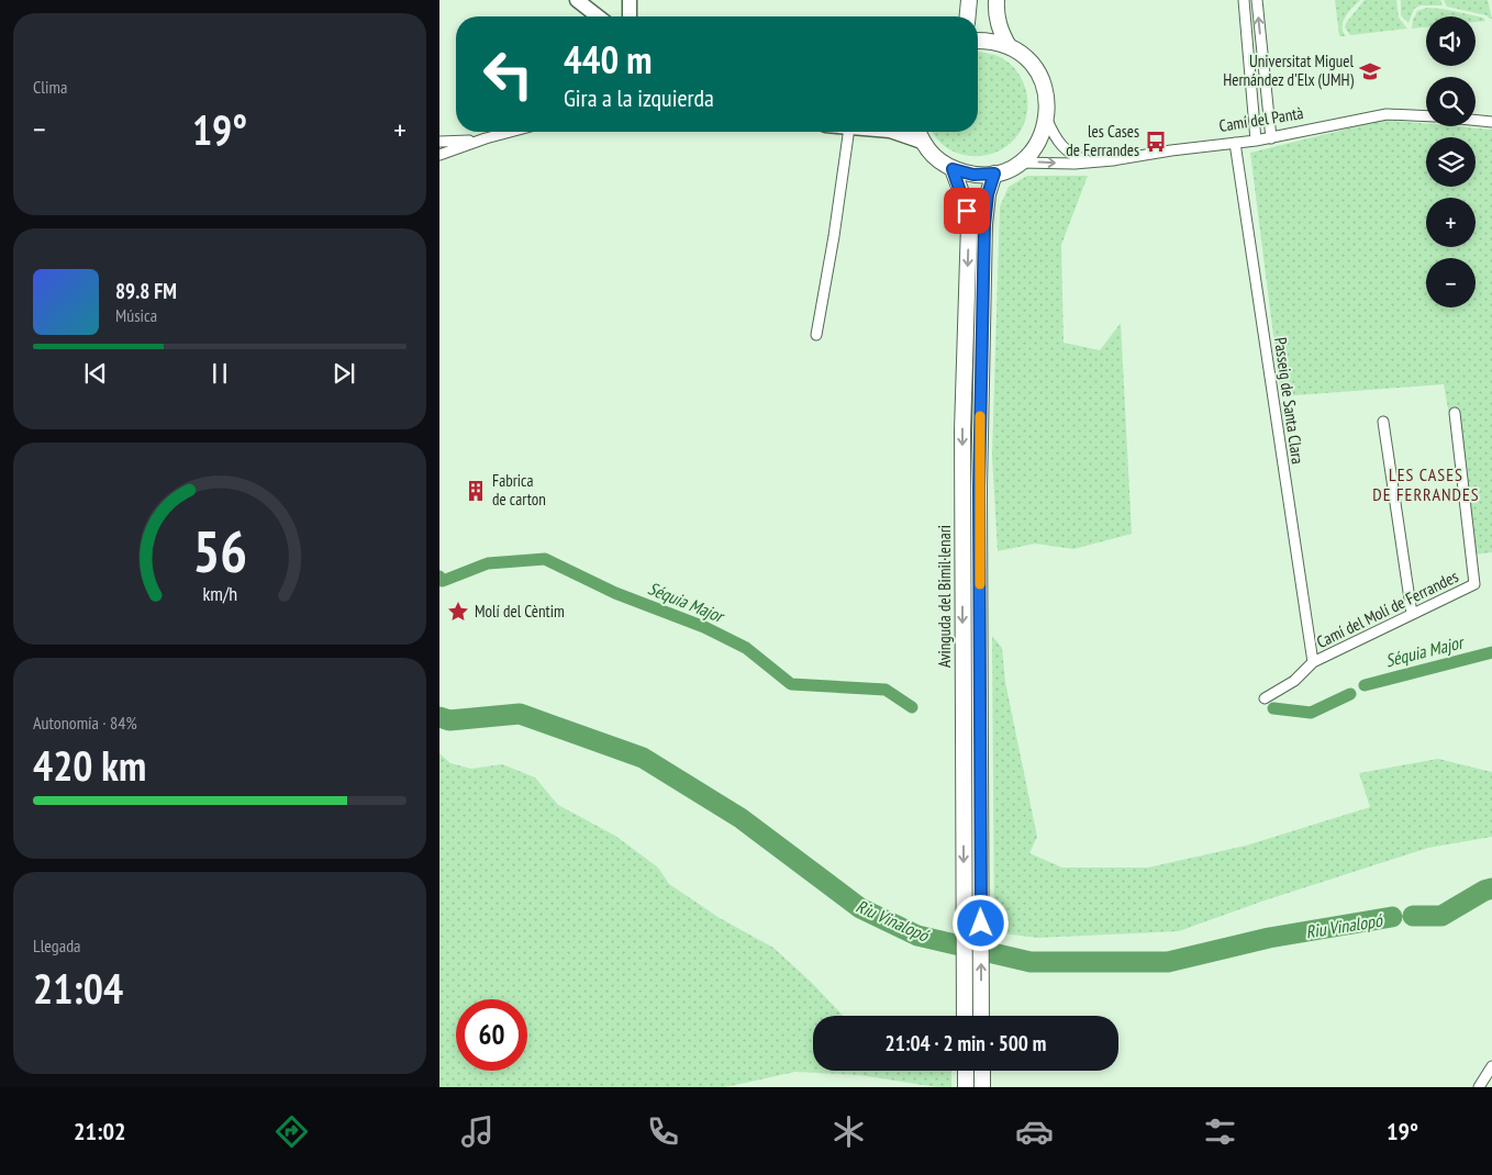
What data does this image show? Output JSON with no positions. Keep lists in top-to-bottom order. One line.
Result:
{"streets":{"main road":["Avinguda del Bimil·lenari"],"street":["Camí del Pantà","Passeig de Santa Clara","Camí del Molí de Ferrandes"]},"crossings":[["Camí del Pantà","Passeig de Santa Clara"],["Passeig de Santa Clara","Camí del Molí de Ferrandes"]],"districts":["LES CASES DE FERRANDES"],"water":["Séquia Major","Riu Vinalopó"],"places":{"school or university":["Universitat Miguel Hernández d'Elx (UMH)"],"bus stop":["les Cases de Ferrandes"],"building":["Fabrica de carton"],"place":["Molí del Cèntim"]},"page":{"tile":["Clima",["Autonomía · 84%","420 km"],["Llegada","21:04"]],"map_buttons":["+","−"],"turn":["440 m","Gira a la izquierda"],"heat":["−","19°","+"],"song":["89.8 FM","Música"],"limit":"60","trip":"21:04 · 2 min · 500 m","tabs":["21:02","19°"],"gauge":["56","km/h"]}}
